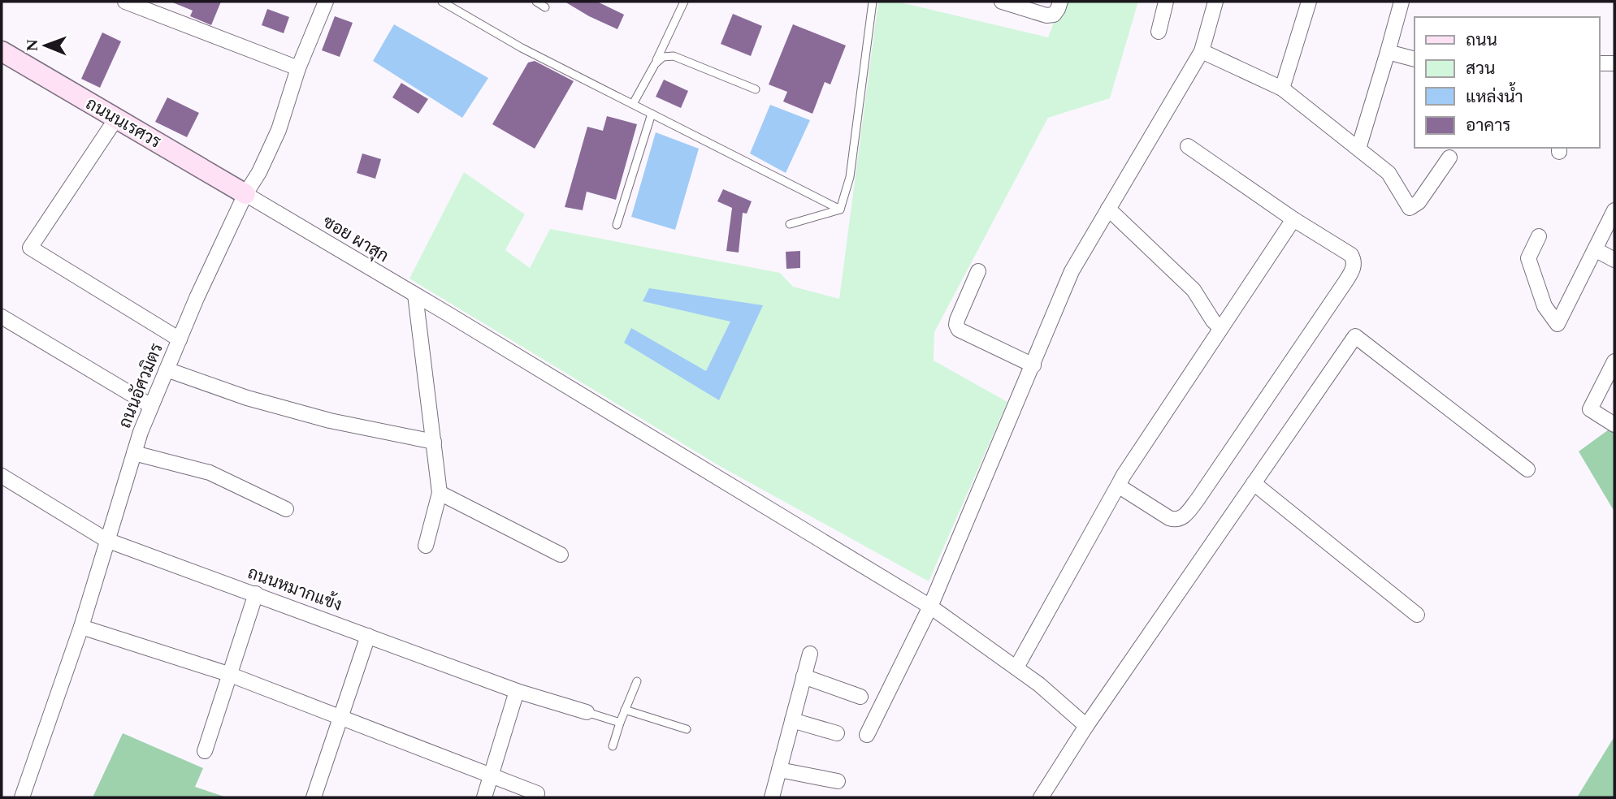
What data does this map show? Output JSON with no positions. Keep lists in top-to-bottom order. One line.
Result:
{"streets":{"street":["ถนนนเรศวร","ซอย ผาสุก","ถนนอัศวมิตร","ถนนหมากแข้ง"]},"crossings":[["ถนนนเรศวร","ซอย ผาสุก"],["ถนนนเรศวร","ถนนอัศวมิตร"],["ซอย ผาสุก","ถนนอัศวมิตร"],["ถนนอัศวมิตร","ถนนหมากแข้ง"]],"legend":["ถนน","สวน","แหล่งน้ำ","อาคาร"],"north":"left"}
